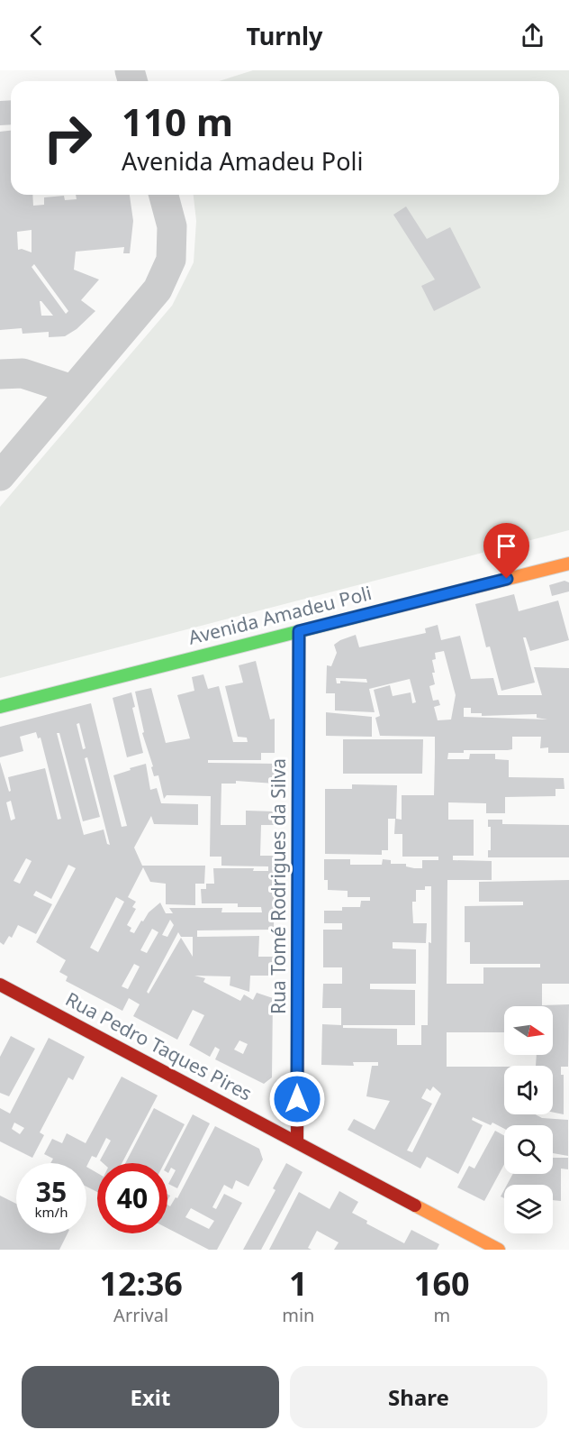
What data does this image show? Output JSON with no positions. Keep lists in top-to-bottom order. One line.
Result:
{"streets":{"street":["Avenida Amadeu Poli","Rua Tomé Rodrigues da Silva","Rua Pedro Taques Pires"]},"crossings":[["Avenida Amadeu Poli","Rua Tomé Rodrigues da Silva"],["Rua Tomé Rodrigues da Silva","Rua Pedro Taques Pires"]],"north":"right","page":{"header":"Turnly","turn":["110 m","Avenida Amadeu Poli"],"speed":"35 km/h","limit":"40","eta":["12:36","Arrival","1","min","160","m"],"buttons":["Exit","Share"]}}
